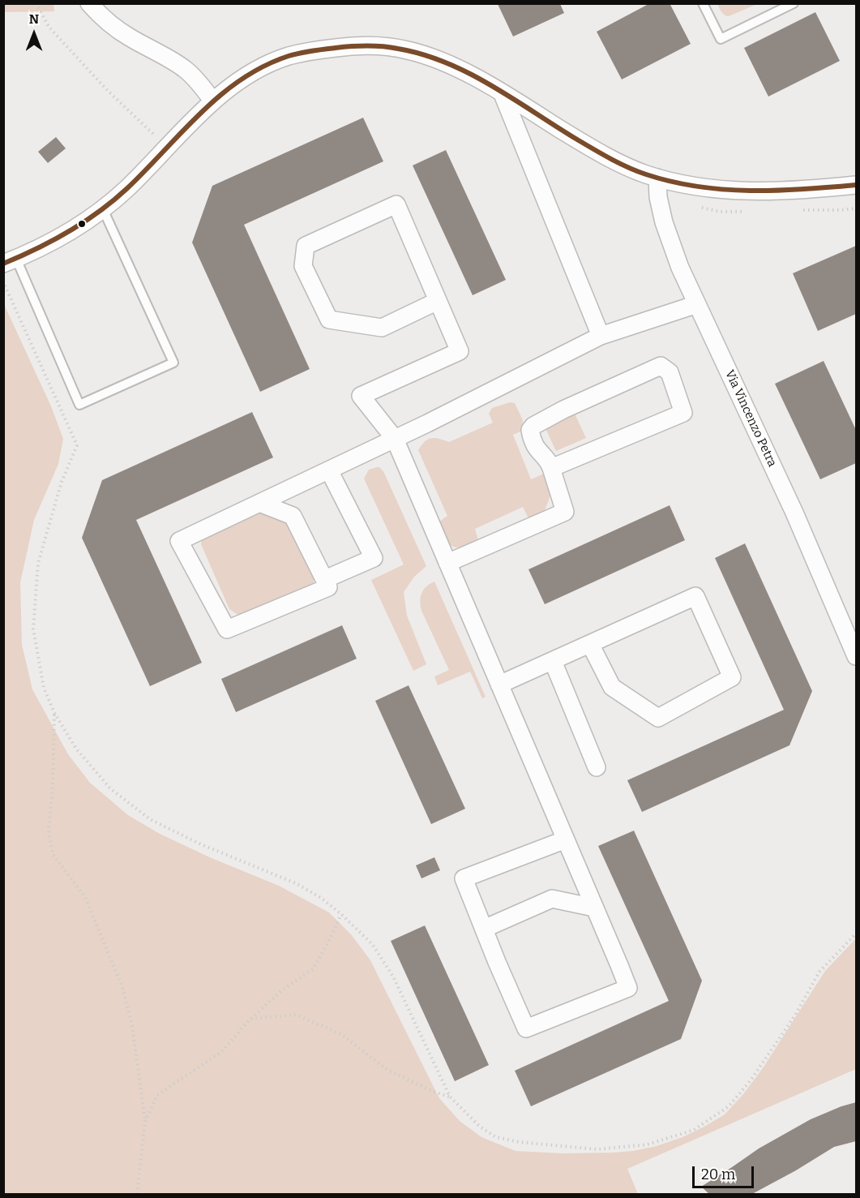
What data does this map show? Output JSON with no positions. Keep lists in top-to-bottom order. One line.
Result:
{"streets":{"street":["Via Vincenzo Petra"]},"scale_bar":"20 m","north":"top"}
